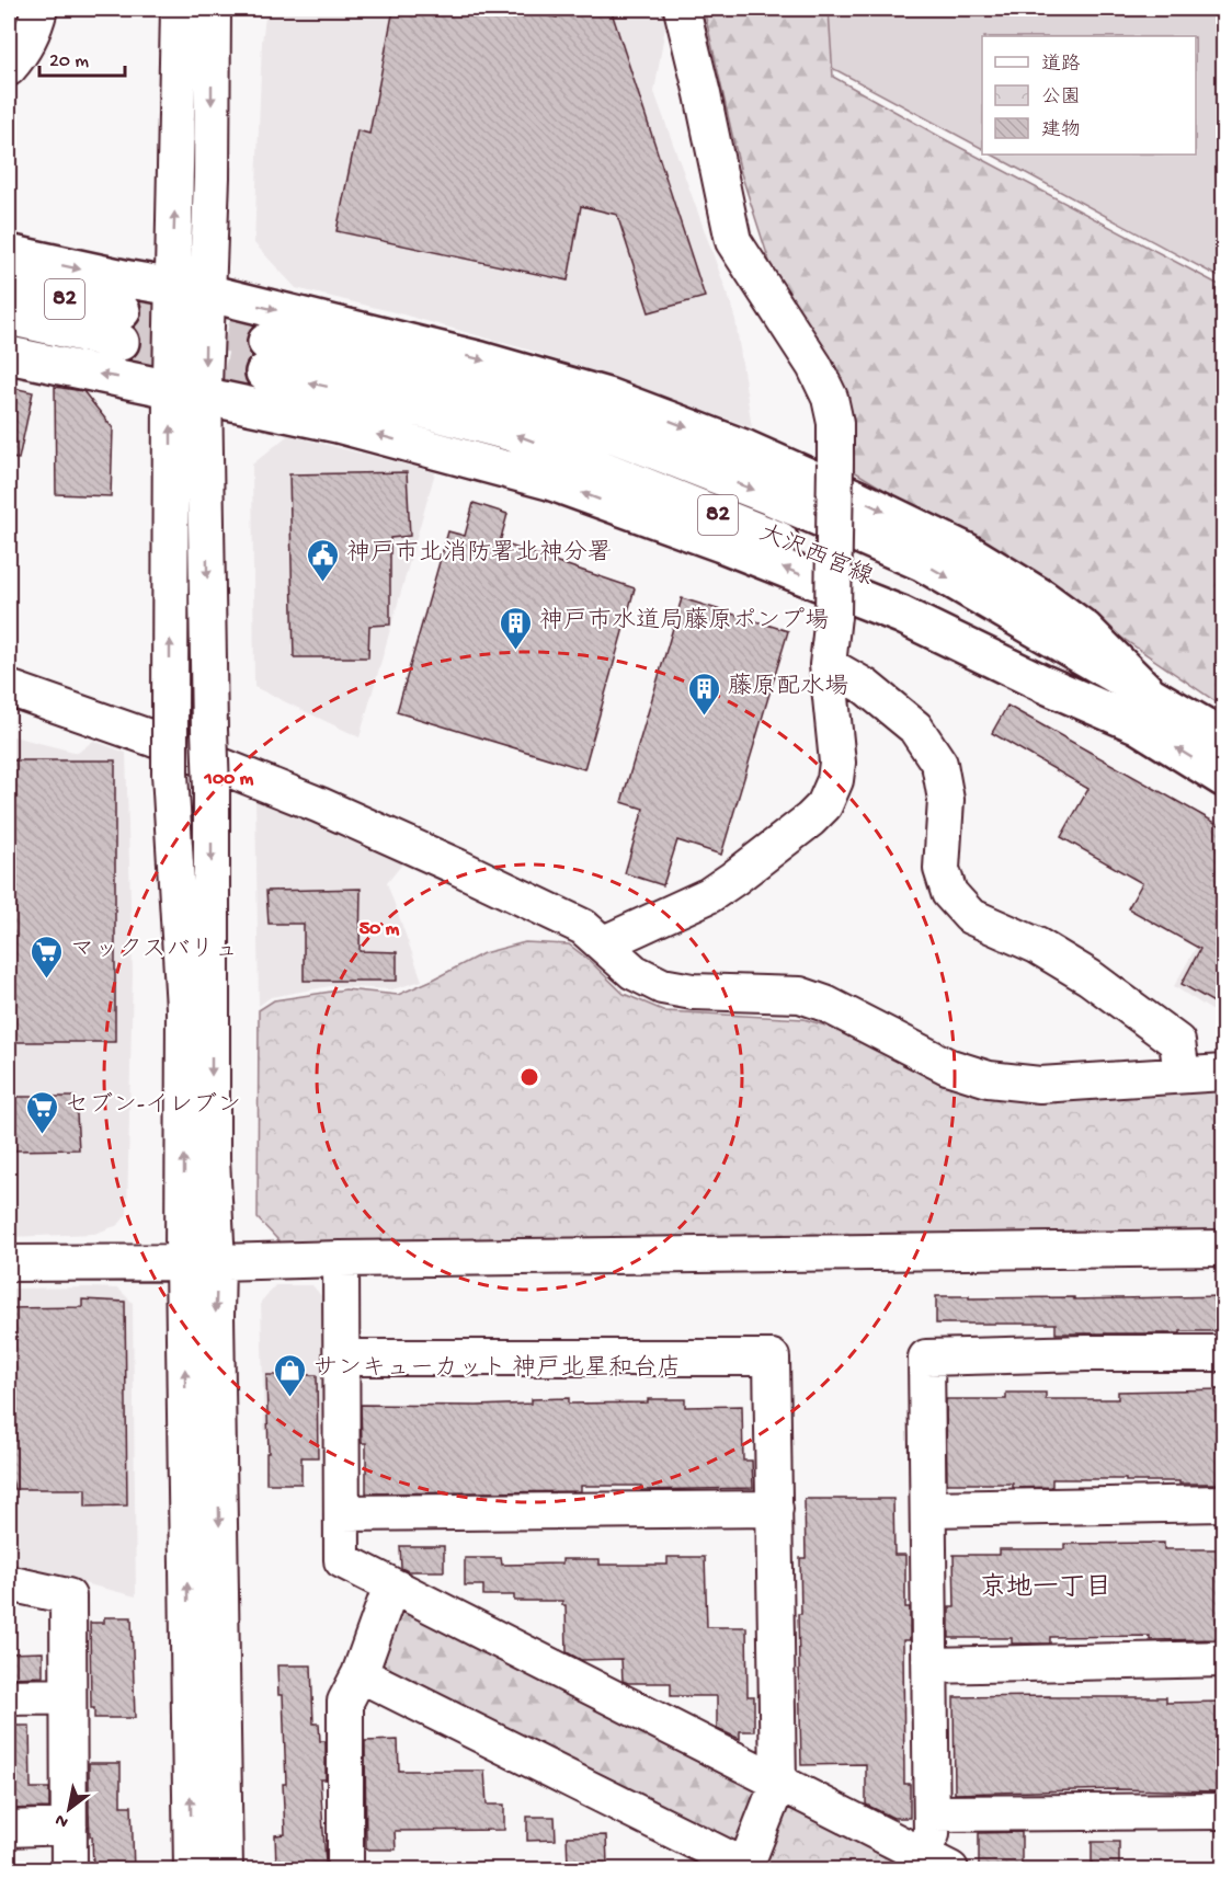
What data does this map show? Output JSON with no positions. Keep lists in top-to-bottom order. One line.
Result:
{"streets":{"main road":["82","大沢西宮線"]},"districts":["京地一丁目"],"places":{"public building":["神戸市北消防署北神分署"],"building":["神戸市水道局藤原ポンプ場","藤原配水場"],"supermarket":["マックスバリュ","セブン-イレブン"],"shop":["サンキューカット 神戸北星和台店"]},"legend":["道路","公園","建物"],"scale_bar":"20 m","north":"bottom left","rings":["100 m","50 m"]}
